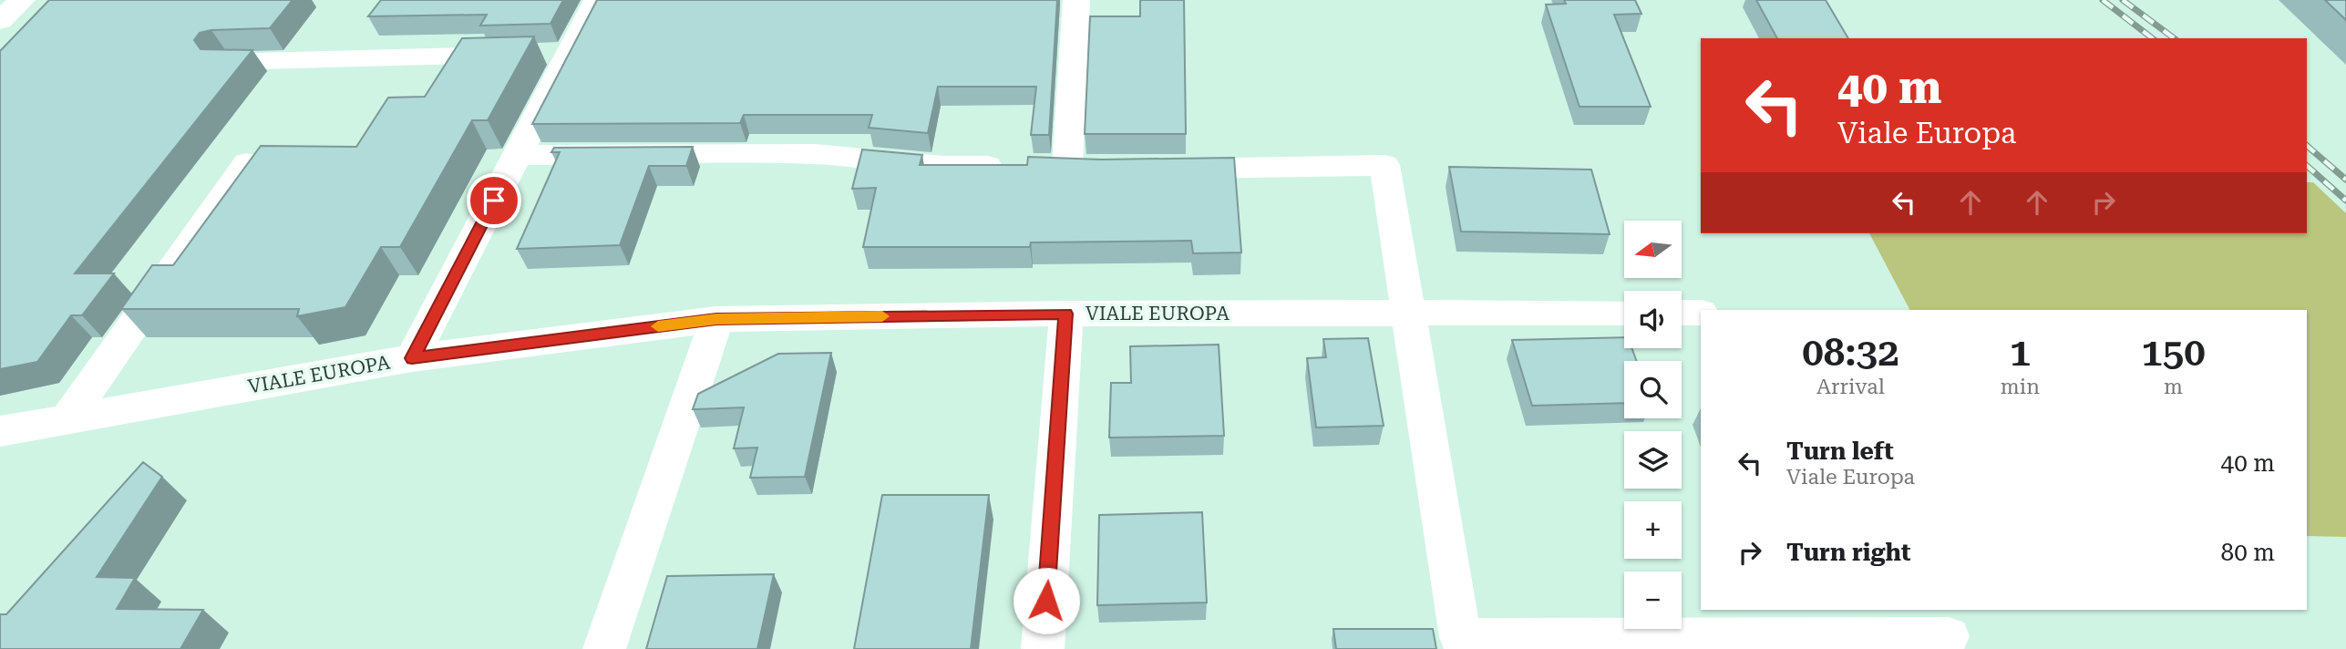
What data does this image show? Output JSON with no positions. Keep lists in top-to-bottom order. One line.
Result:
{"streets":{"street":["VIALE EUROPA"]},"north":"left","page":{"turn":["40 m","Viale Europa"],"map_buttons":["+","−"],"eta":["08:32","Arrival","1","min","150","m"],"list":[{"name":"Turn left","note":"Viale Europa","value":"40 m"},{"name":"Turn right","value":"80 m"}]}}
